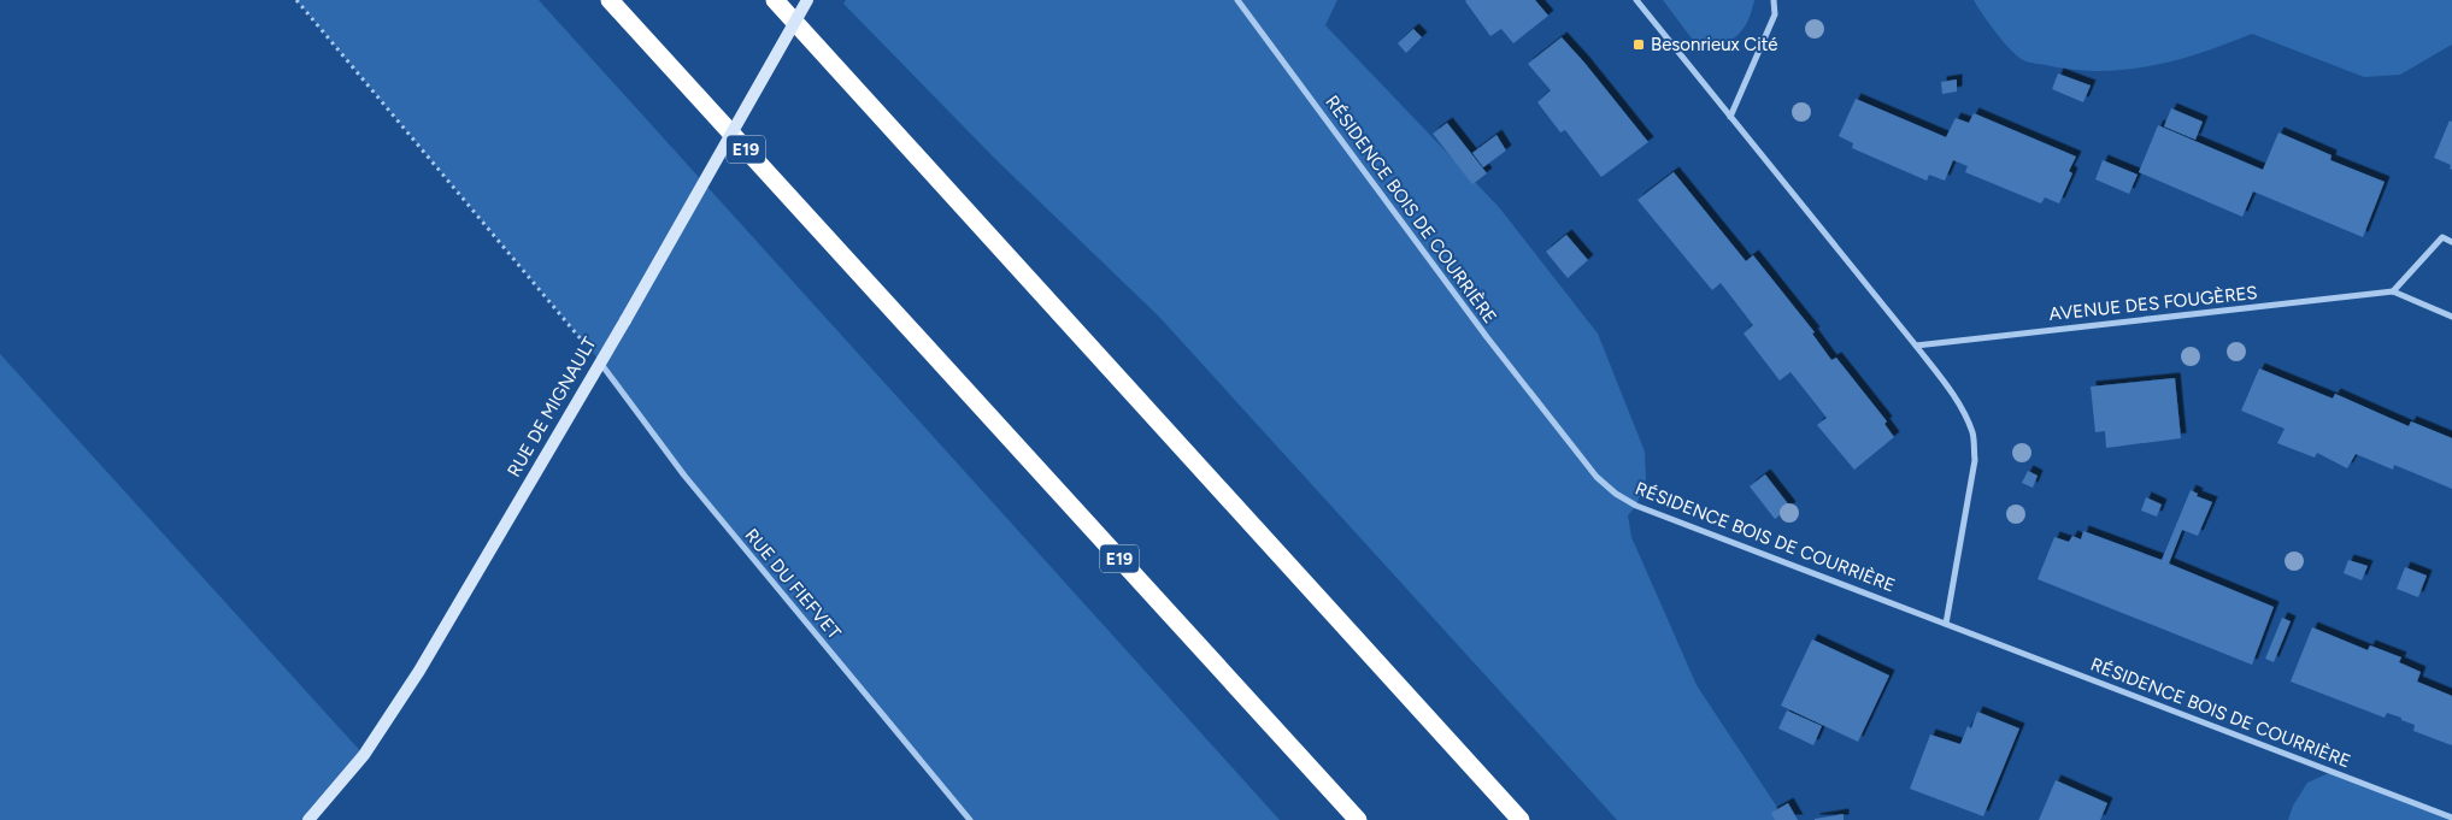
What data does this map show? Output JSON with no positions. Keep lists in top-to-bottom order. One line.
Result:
{"streets":{"highway":["E19"],"street":["RÉSIDENCE BOIS DE COURRIÈRE","AVENUE DES FOUGÈRES","RUE DE MIGNAULT","RUE DU FIEFVET"]},"crossings":[["RUE DE MIGNAULT","RUE DU FIEFVET"]],"places":{"transit":["Besonrieux Cité"]}}
